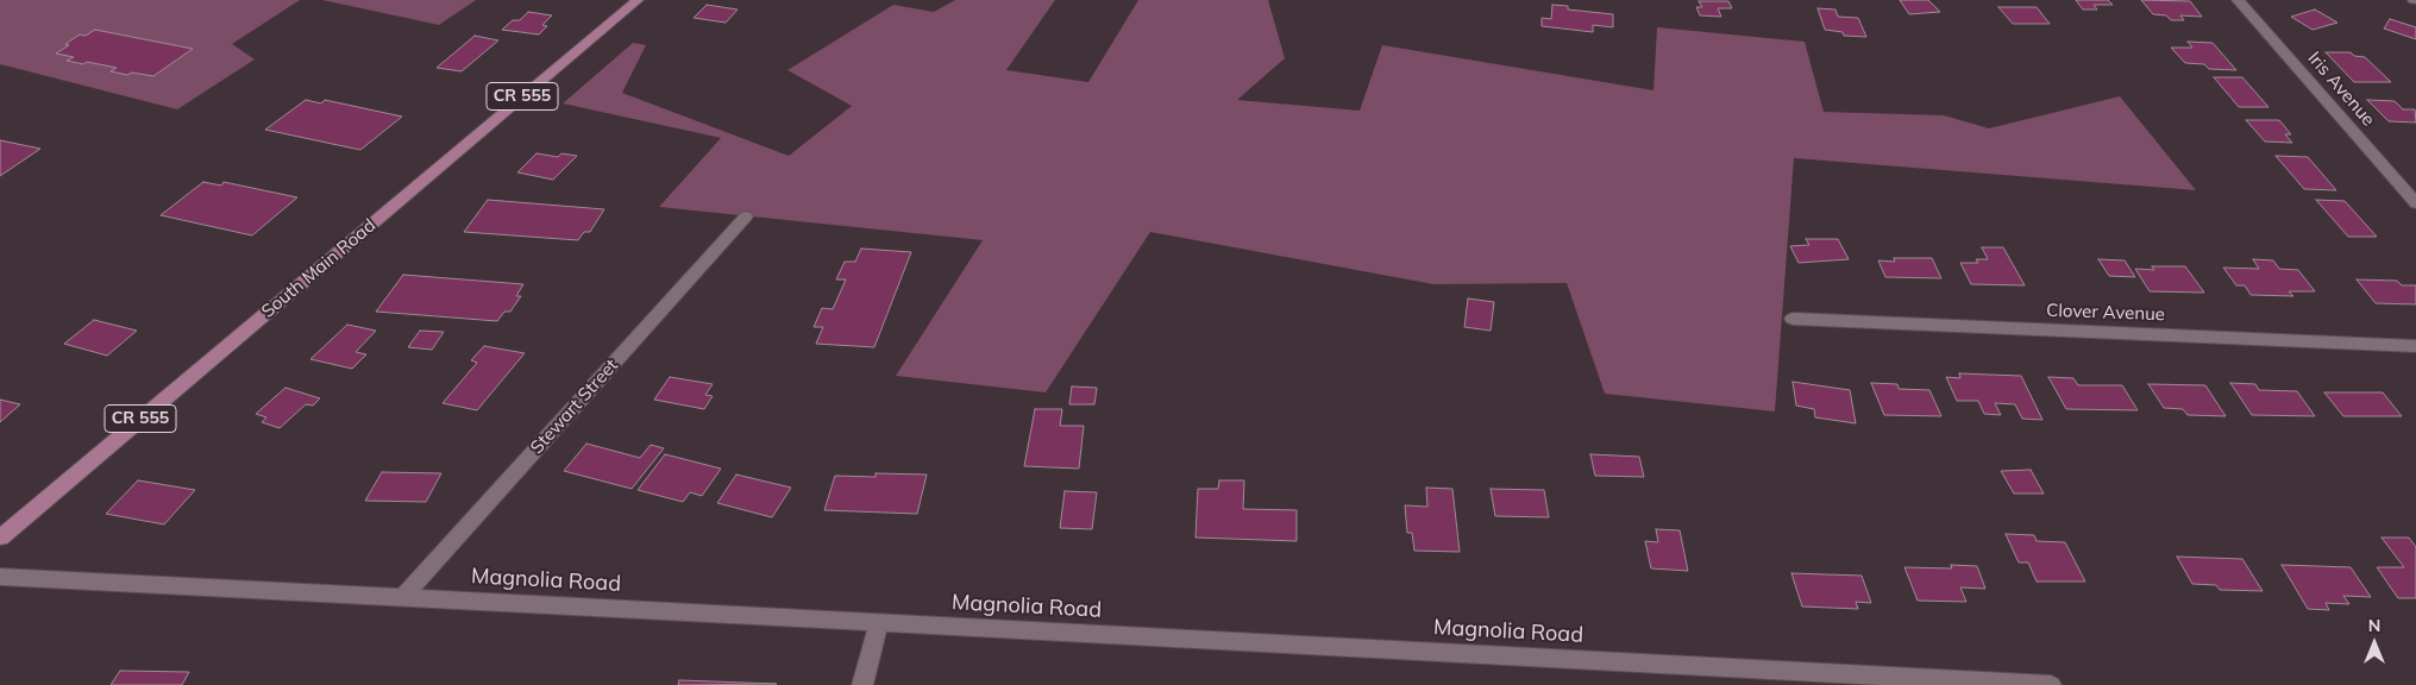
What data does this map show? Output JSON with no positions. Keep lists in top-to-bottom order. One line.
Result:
{"streets":{"main road":["CR 555","South Main Road"],"street":["Iris Avenue","Clover Avenue","Stewart Street","Magnolia Road"]},"crossings":[["Stewart Street","Magnolia Road"]],"north":"top"}
